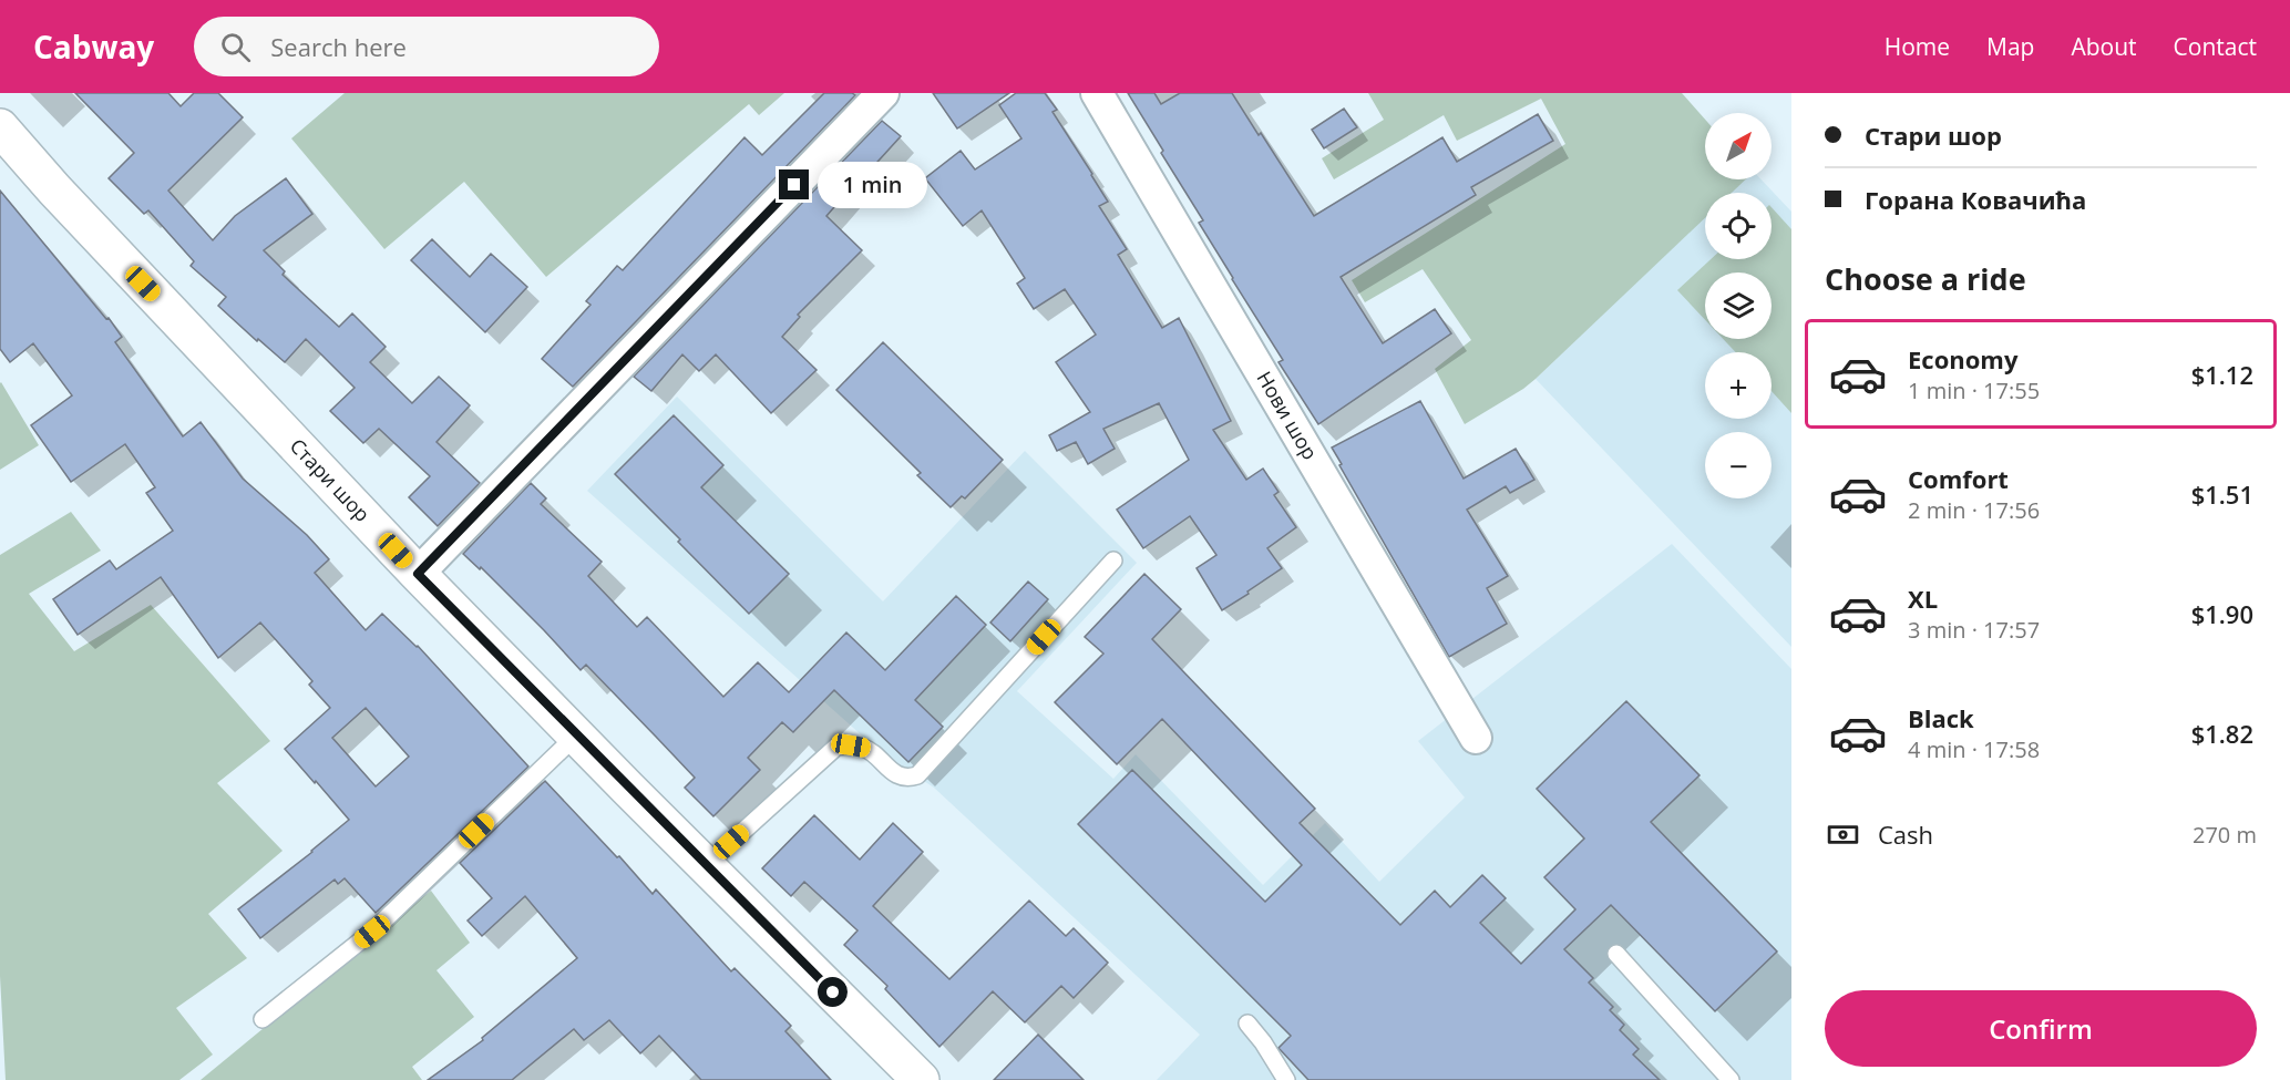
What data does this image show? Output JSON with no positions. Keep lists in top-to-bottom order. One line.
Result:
{"streets":{"main road":["Стари шор"],"street":["Нови шор"]},"north":"top right","page":{"header":"Cabway","search":"Search here","nav":["Home","Map","About","Contact"],"banner":["Стари шор","Горана Ковачића"],"map_buttons":["+","−"],"bubble":"1 min","heading":"Choose a ride","list":[{"name":"Economy","note":"1 min · 17:55","value":"$1.12"},{"name":"Comfort","note":"2 min · 17:56","value":"$1.51"},{"name":"XL","note":"3 min · 17:57","value":"$1.90"},{"name":"Black","note":"4 min · 17:58","value":"$1.82"}],"pay":["Cash","270 m"],"buttons":"Confirm"}}
